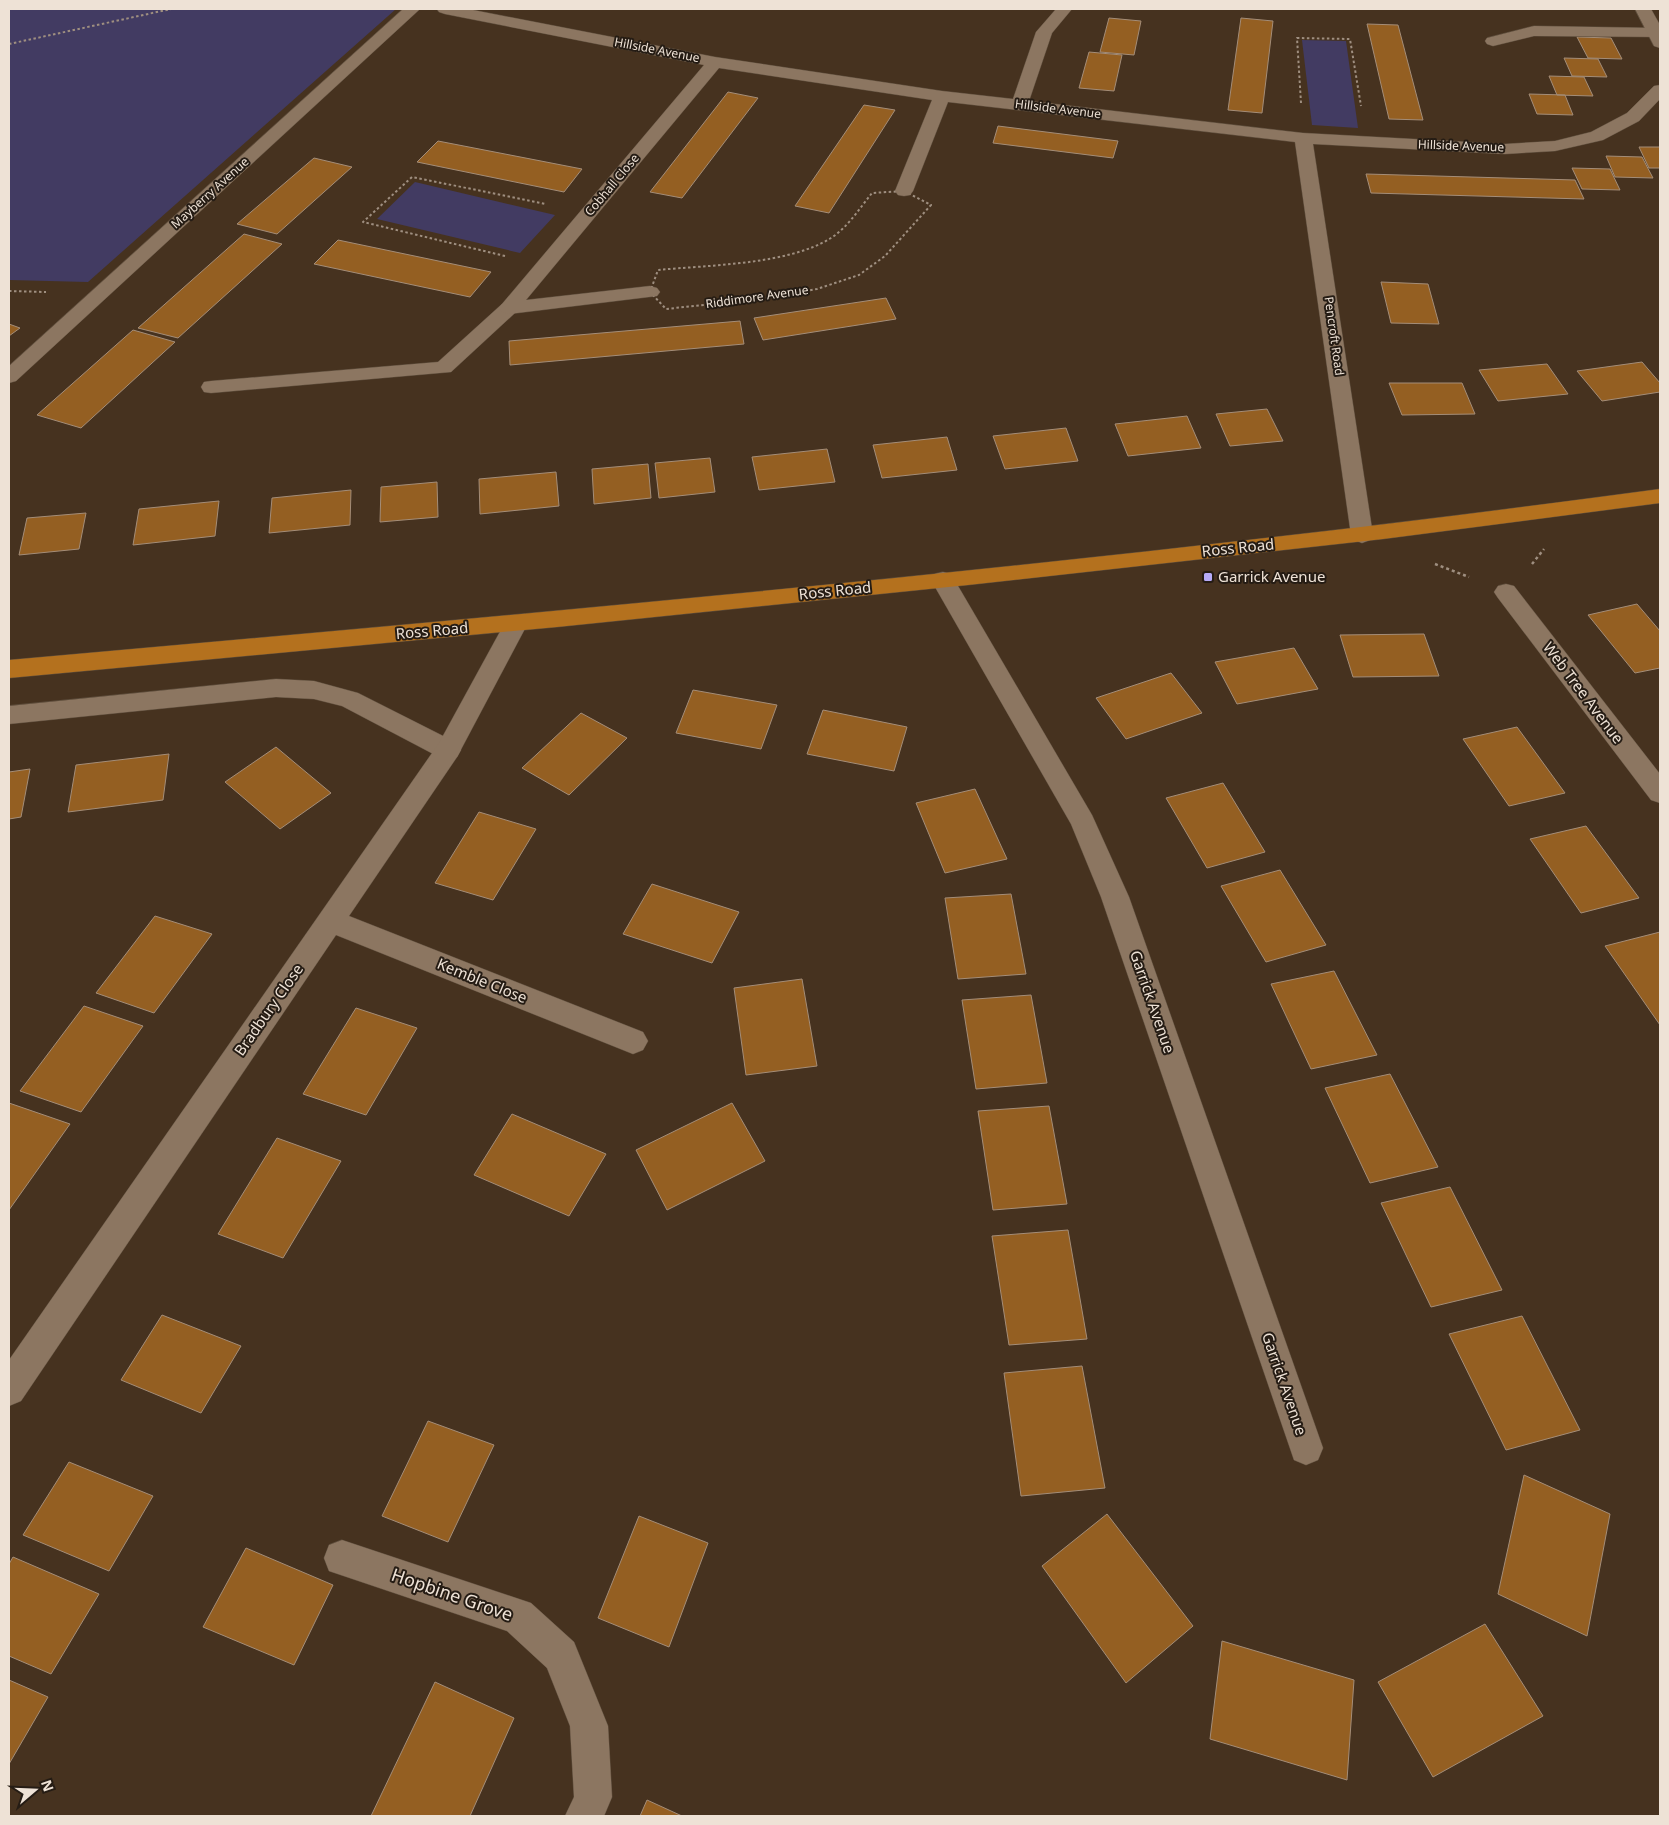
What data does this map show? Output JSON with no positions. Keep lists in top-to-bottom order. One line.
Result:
{"streets":{"highway":["Ross Road"],"street":["Hillside Avenue","Cobhall Close","Mayberry Avenue","Pencroft Road","Web Tree Avenue","Kemble Close","Garrick Avenue","Bradbury Close","Hopbine Grove"],"path":["Riddimore Avenue"]},"crossings":[["Hillside Avenue","Cobhall Close"],["Hillside Avenue","Pencroft Road"],["Pencroft Road","Ross Road"],["Ross Road","Garrick Avenue"],["Ross Road","Bradbury Close"],["Kemble Close","Bradbury Close"]],"places":{"transit":["Garrick Avenue"]},"north":"right"}
